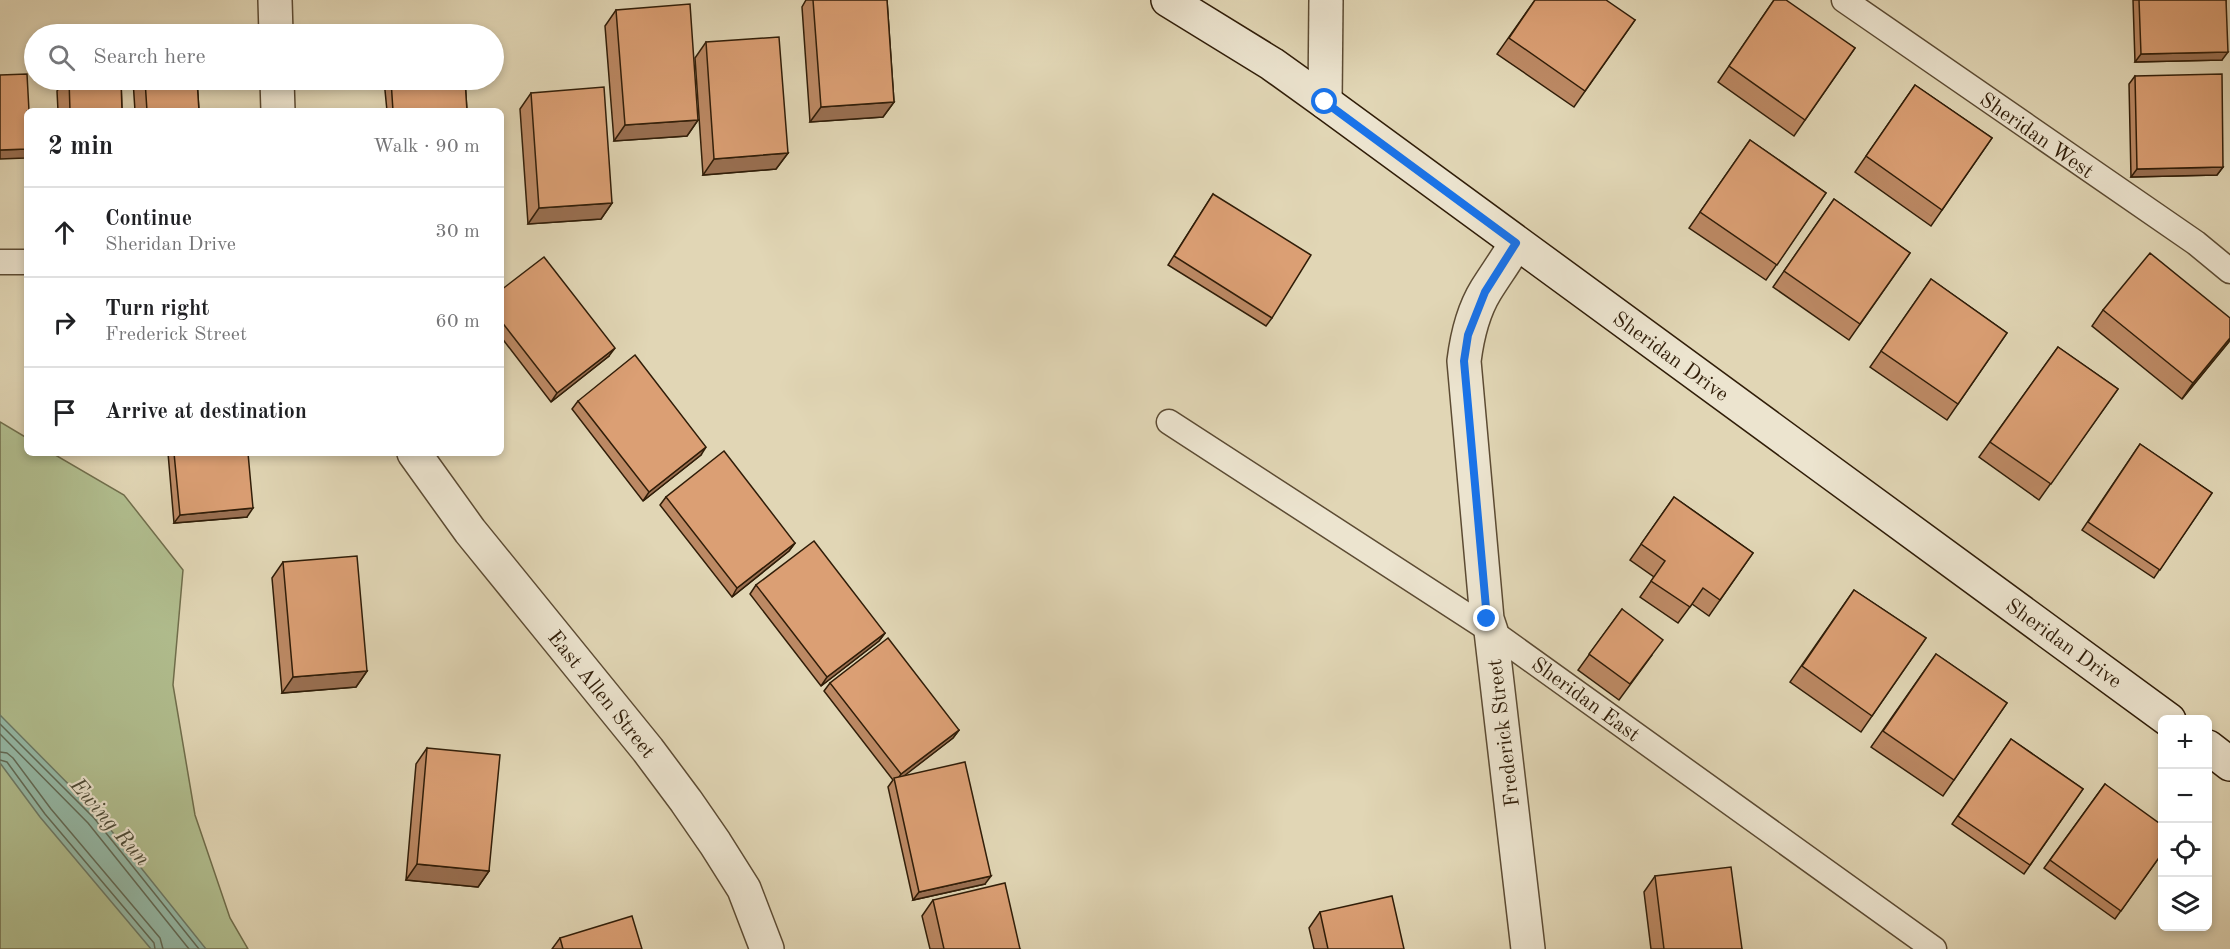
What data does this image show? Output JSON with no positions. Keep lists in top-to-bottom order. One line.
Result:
{"streets":{"street":["Sheridan Drive","East Allen Street","Frederick Street"],"lane":["Sheridan West","Sheridan East"]},"crossings":[["Sheridan Drive","Frederick Street"],["Sheridan East","Frederick Street"]],"water":["Ewing Run"],"page":{"search":"Search here","heading":["2 min","Walk · 90 m"],"list":[["Continue","Sheridan Drive","30 m"],["Turn right","Frederick Street","60 m"],"Arrive at destination"],"map_buttons":["+","−"]}}
